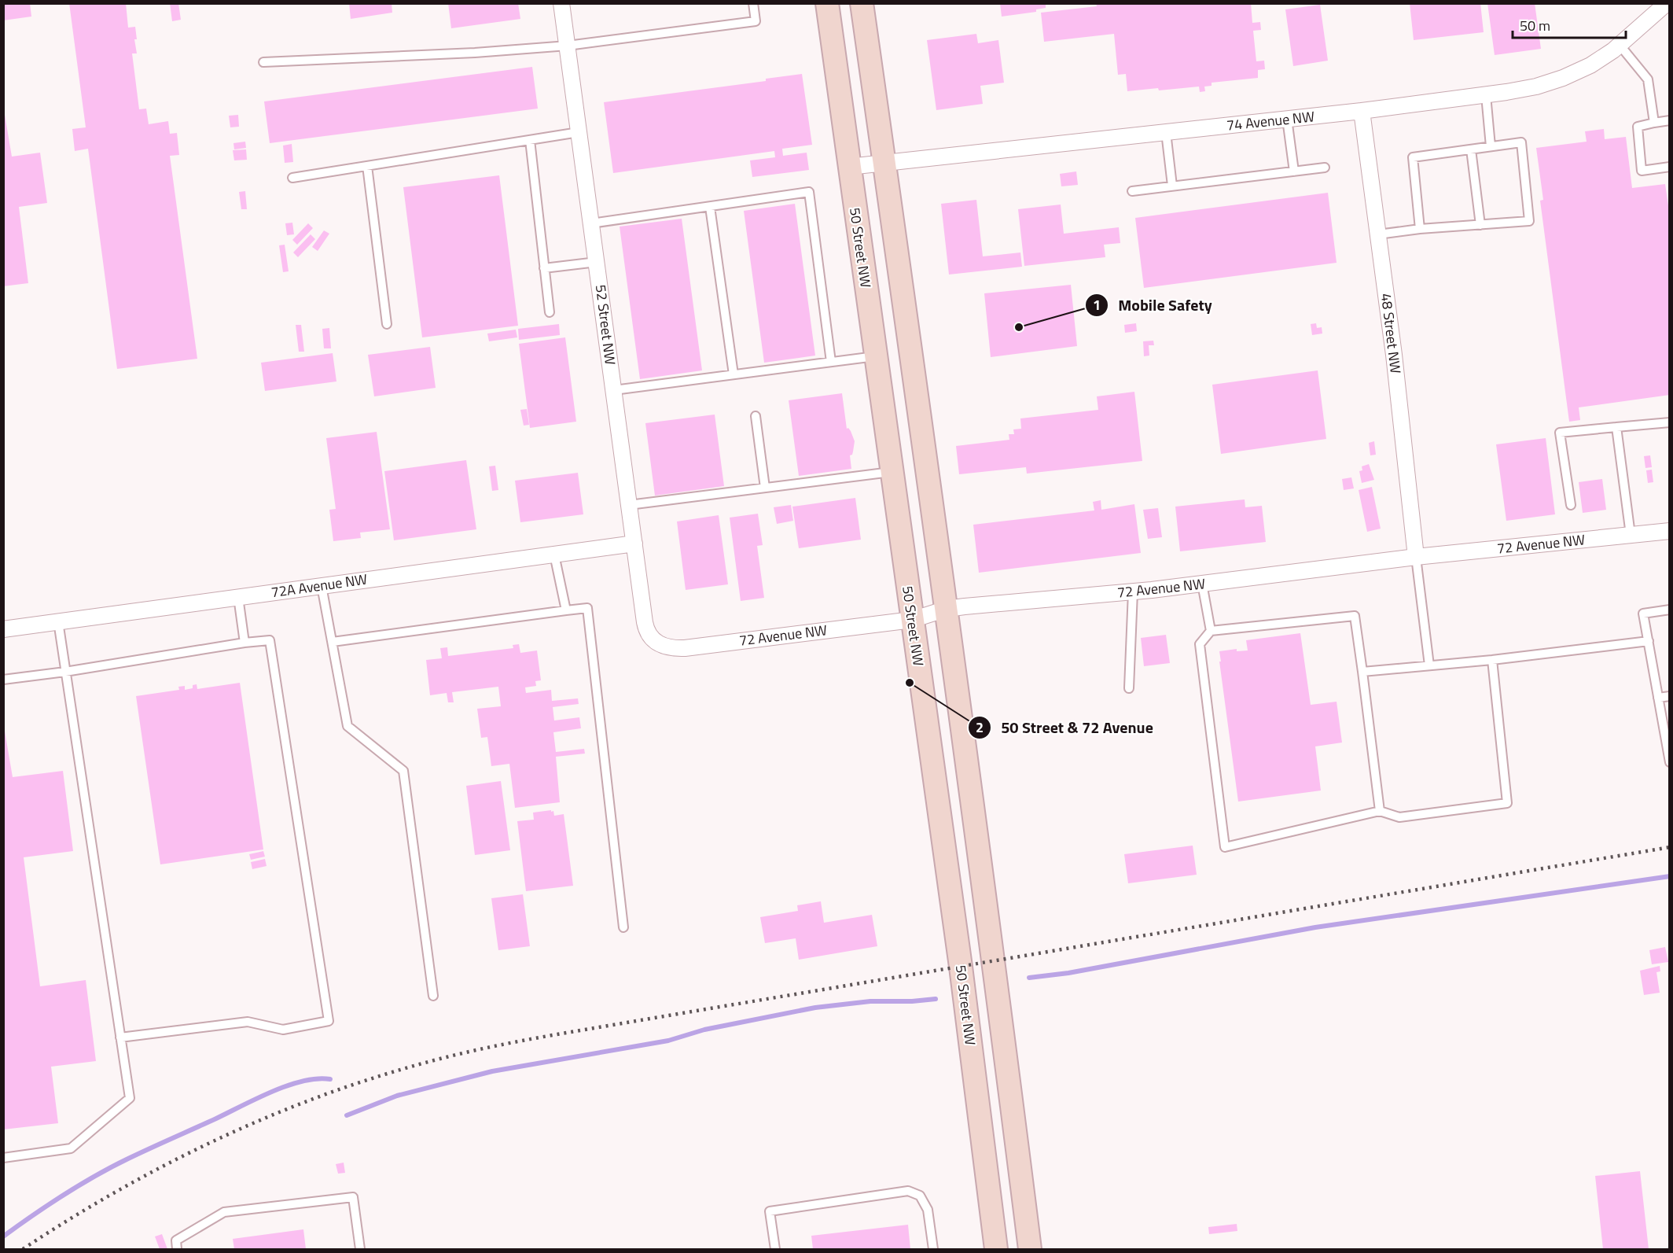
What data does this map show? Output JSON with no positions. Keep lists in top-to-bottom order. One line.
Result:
{"streets":{"main road":["50 Street NW"],"street":["74 Avenue NW","52 Street NW","48 Street NW","72 Avenue NW","72A Avenue NW"]},"crossings":[["74 Avenue NW","50 Street NW"],["74 Avenue NW","48 Street NW"],["50 Street NW","72 Avenue NW"],["52 Street NW","72 Avenue NW"],["52 Street NW","72A Avenue NW"],["48 Street NW","72 Avenue NW"]],"places":["Mobile Safety","50 Street & 72 Avenue"],"scale_bar":"50 m"}
